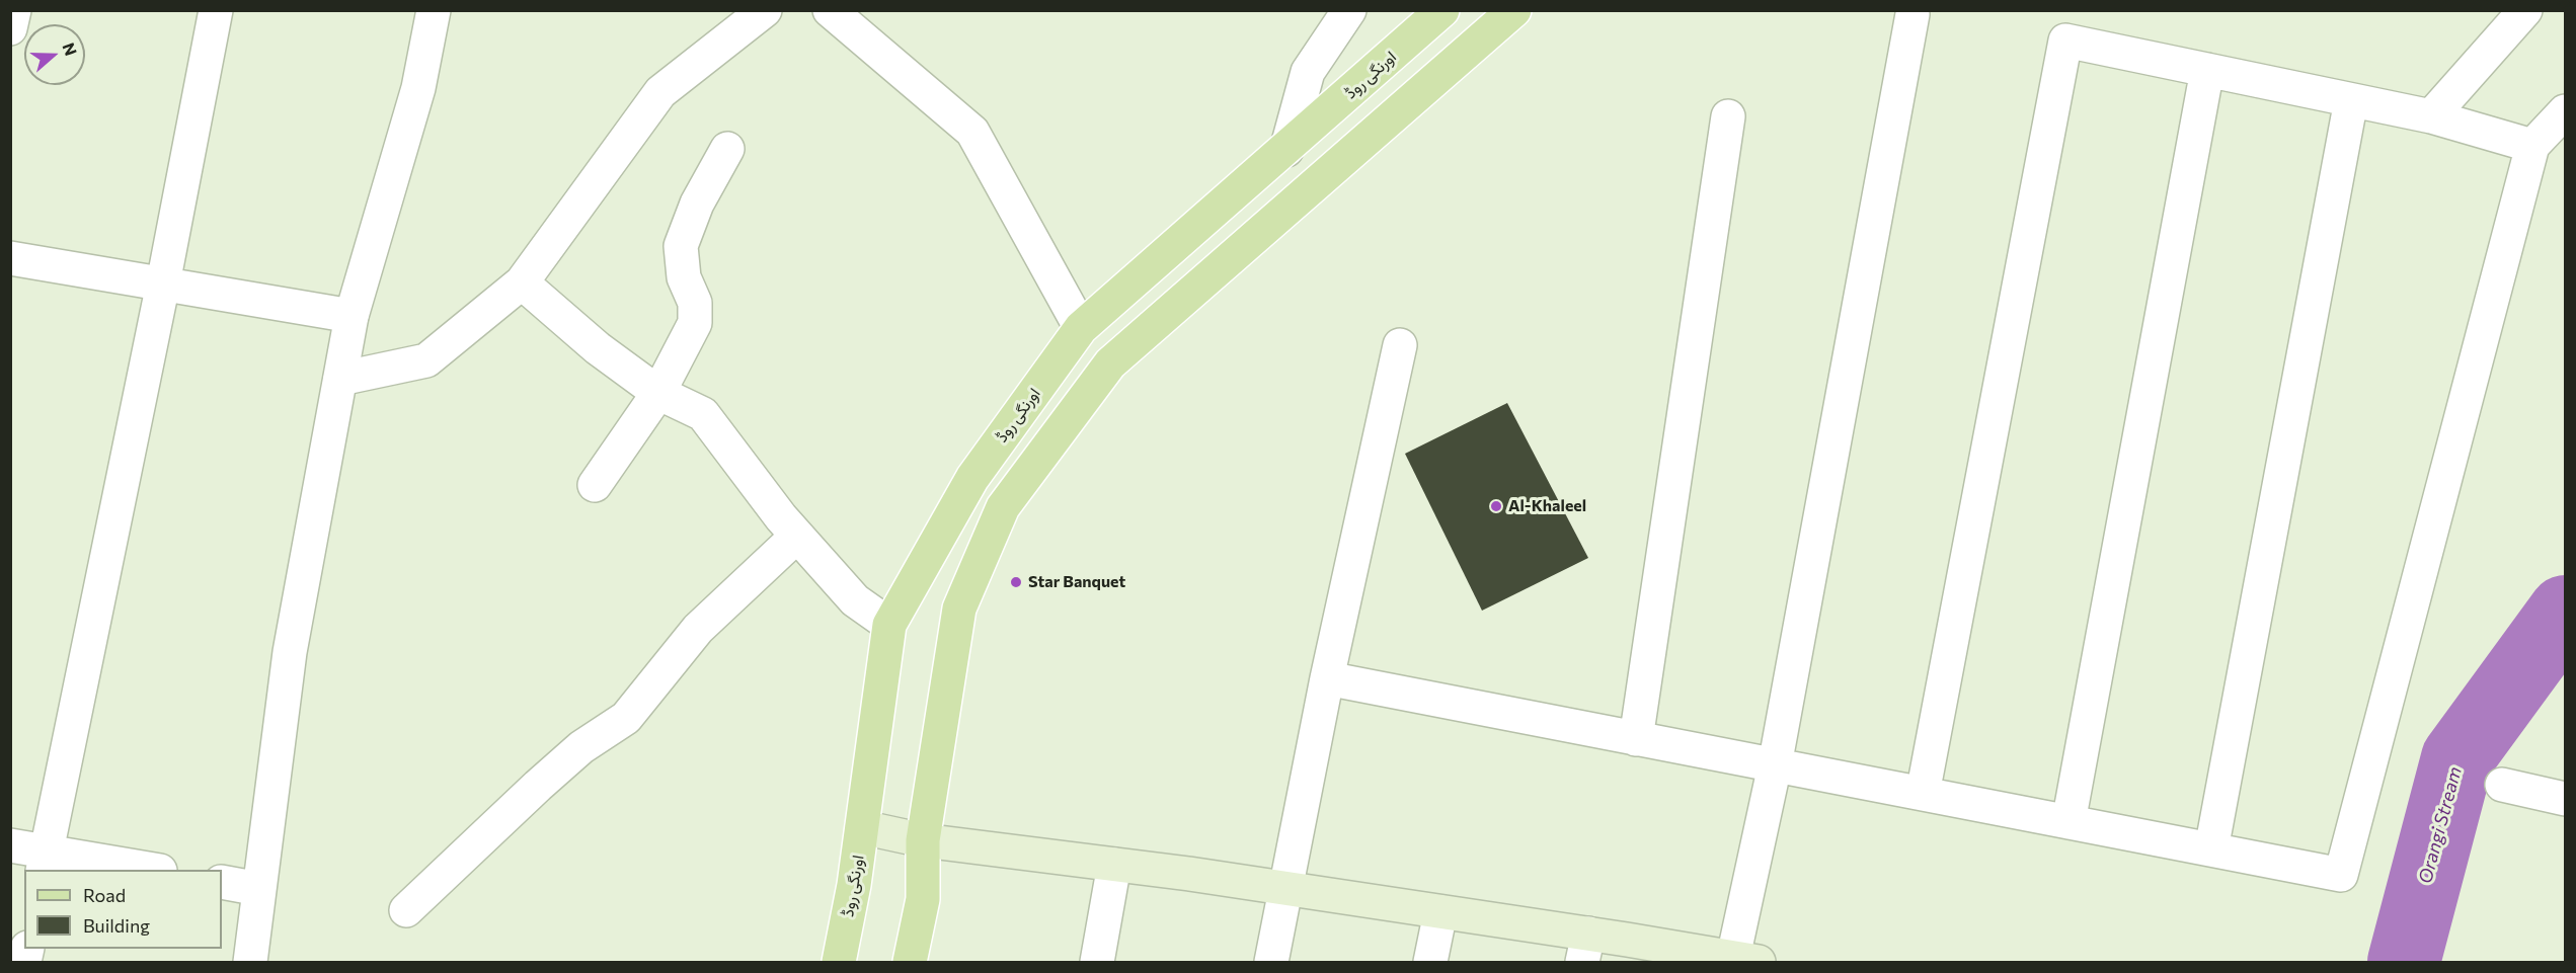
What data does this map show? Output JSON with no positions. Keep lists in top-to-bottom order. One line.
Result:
{"streets":{"main road":["اورنگی روڈ"]},"water":["Orangi Stream"],"places":["Al-Khaleel","Star Banquet"],"legend":["Road","Building"],"north":"right"}
